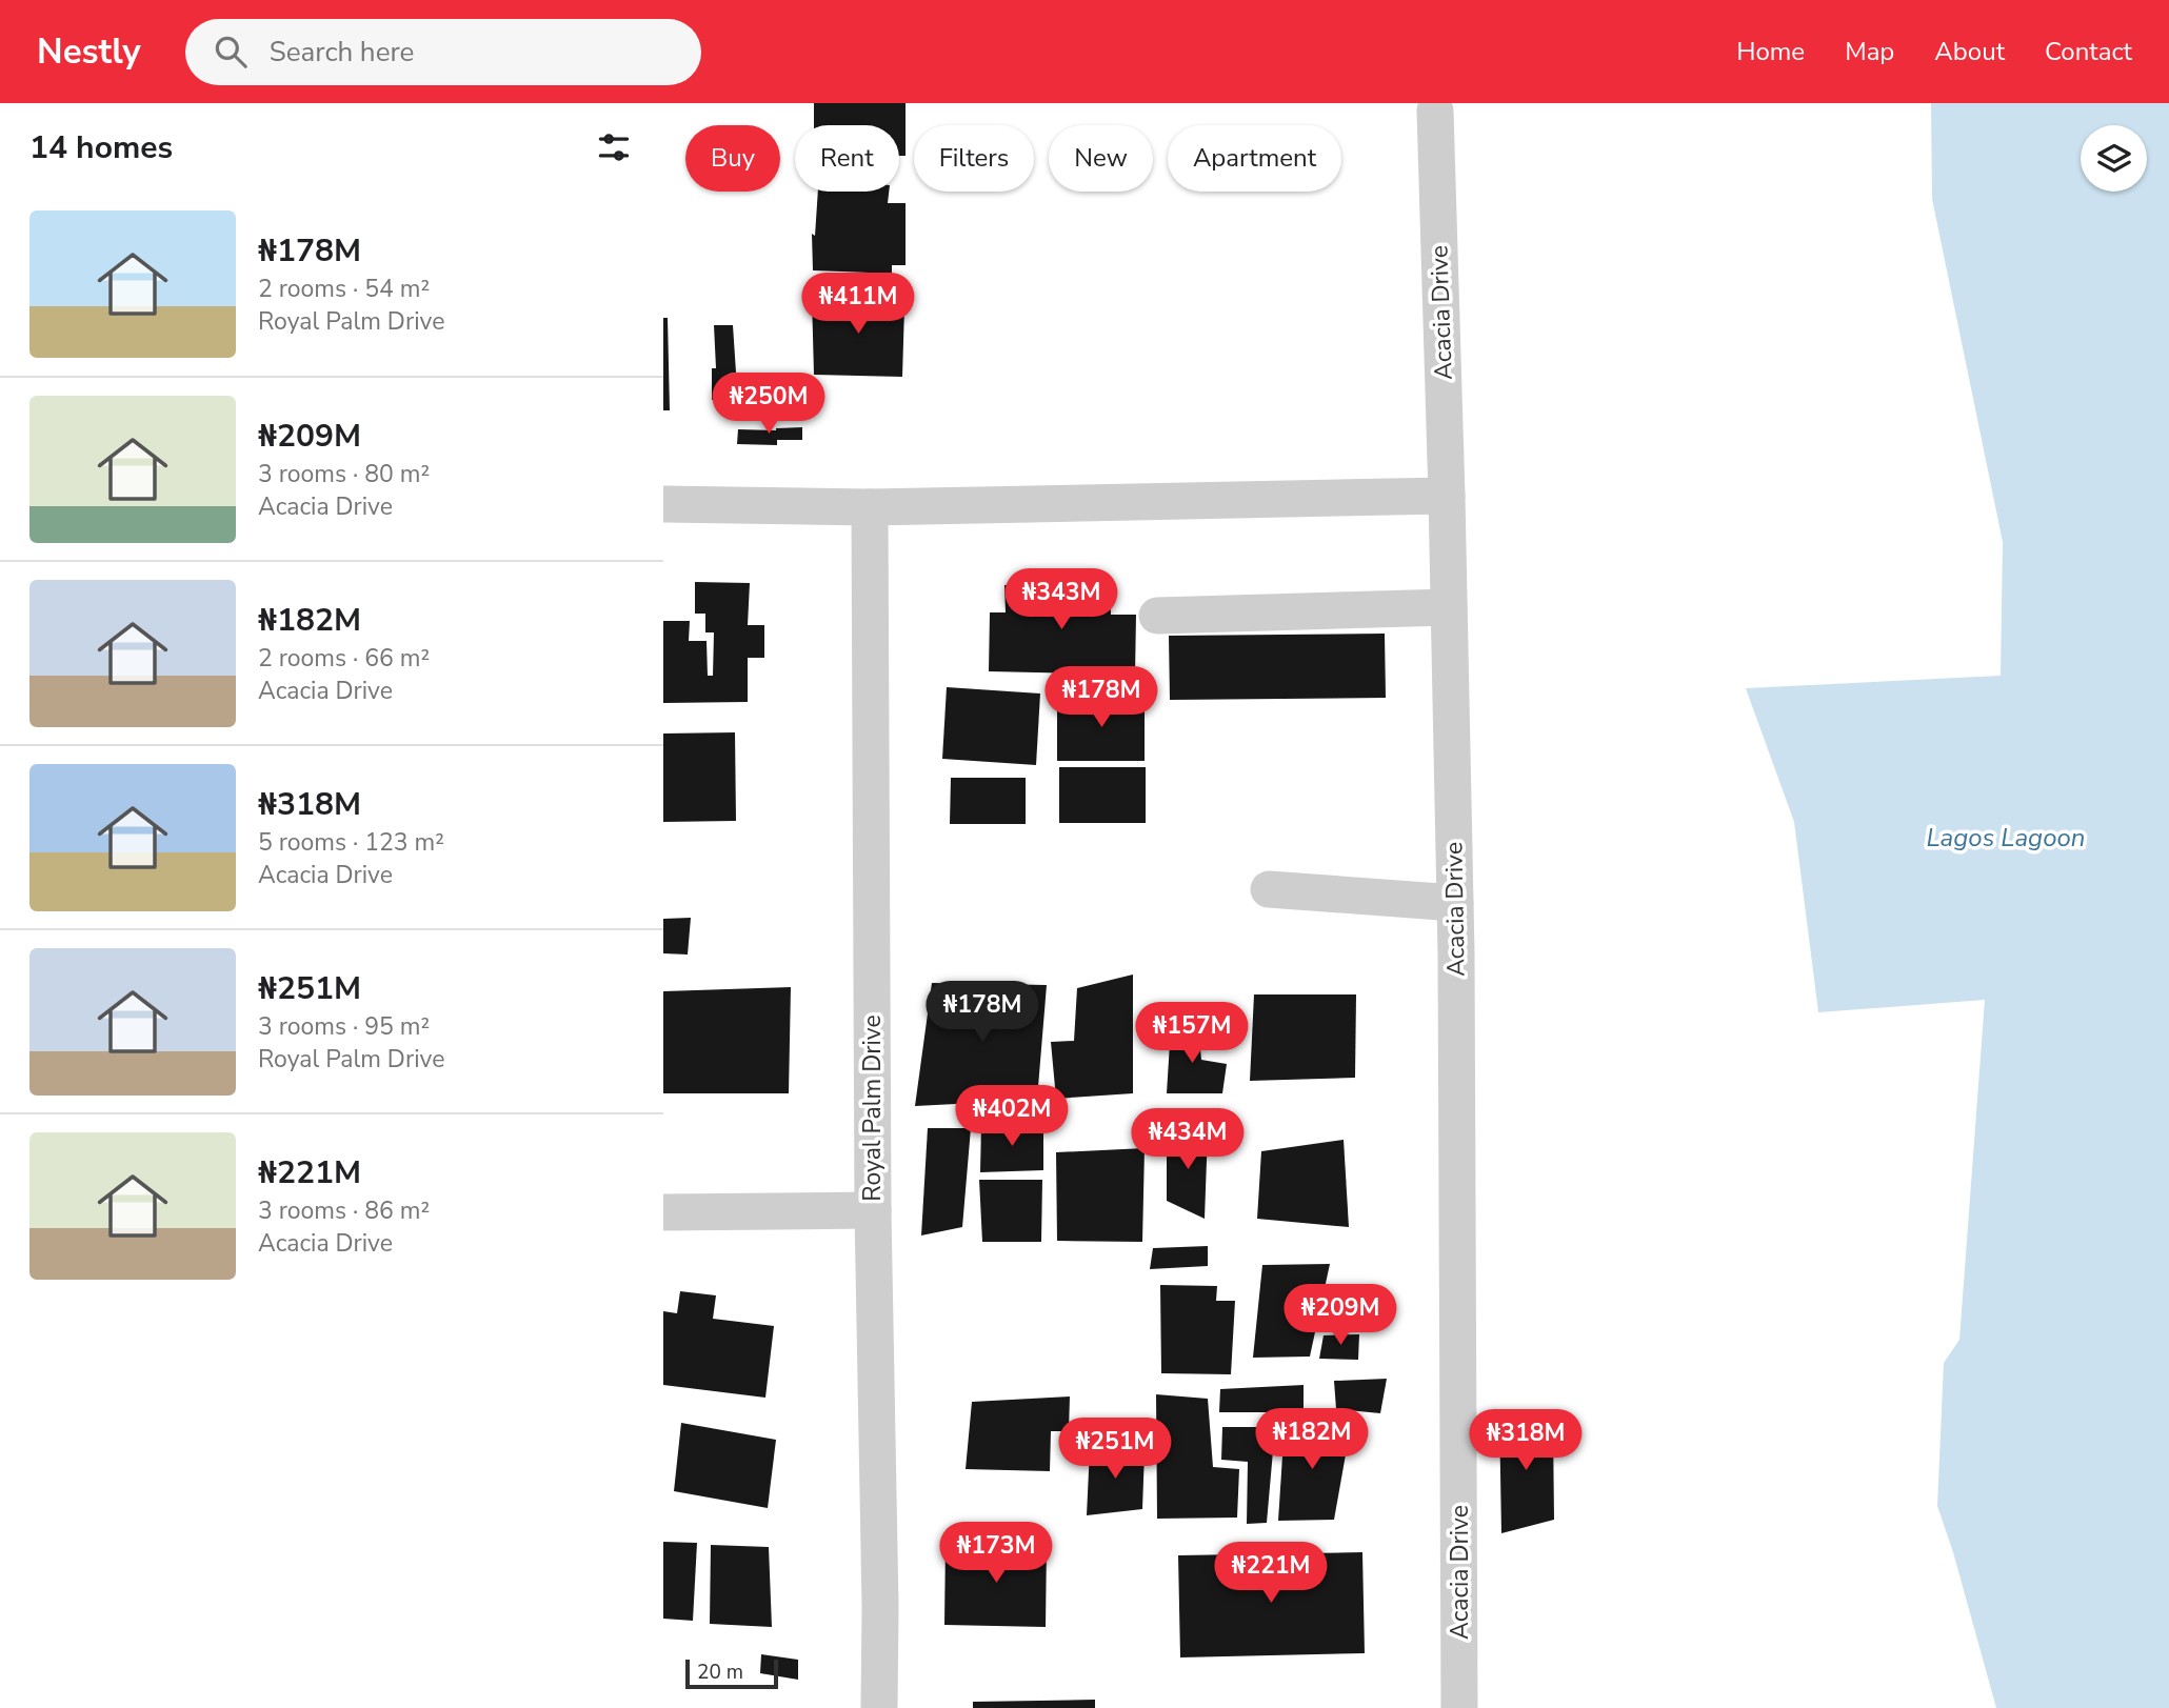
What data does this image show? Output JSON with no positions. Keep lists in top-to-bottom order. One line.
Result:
{"streets":{"street":["Acacia Drive","Royal Palm Drive"]},"water":["Lagos Lagoon"],"scale_bar":"20 m","page":{"header":"Nestly","search":"Search here","nav":["Home","Map","About","Contact"],"heading":"14 homes","chip":["Buy","Rent","Filters","New","Apartment"],"list":[{"name":"₦178M","note":"2 rooms · 54 m² · Royal Palm Drive"},{"name":"₦209M","note":"3 rooms · 80 m² · Acacia Drive"},{"name":"₦182M","note":"2 rooms · 66 m² · Acacia Drive"},{"name":"₦318M","note":"5 rooms · 123 m² · Acacia Drive"},{"name":"₦251M","note":"3 rooms · 95 m² · Royal Palm Drive"},{"name":"₦221M","note":"3 rooms · 86 m² · Acacia Drive"}],"price":["₦411M","₦250M","₦343M","₦178M","₦178M","₦157M","₦402M","₦434M","₦209M","₦182M","₦318M","₦251M","₦173M","₦221M"],"scale":"20 m"}}
